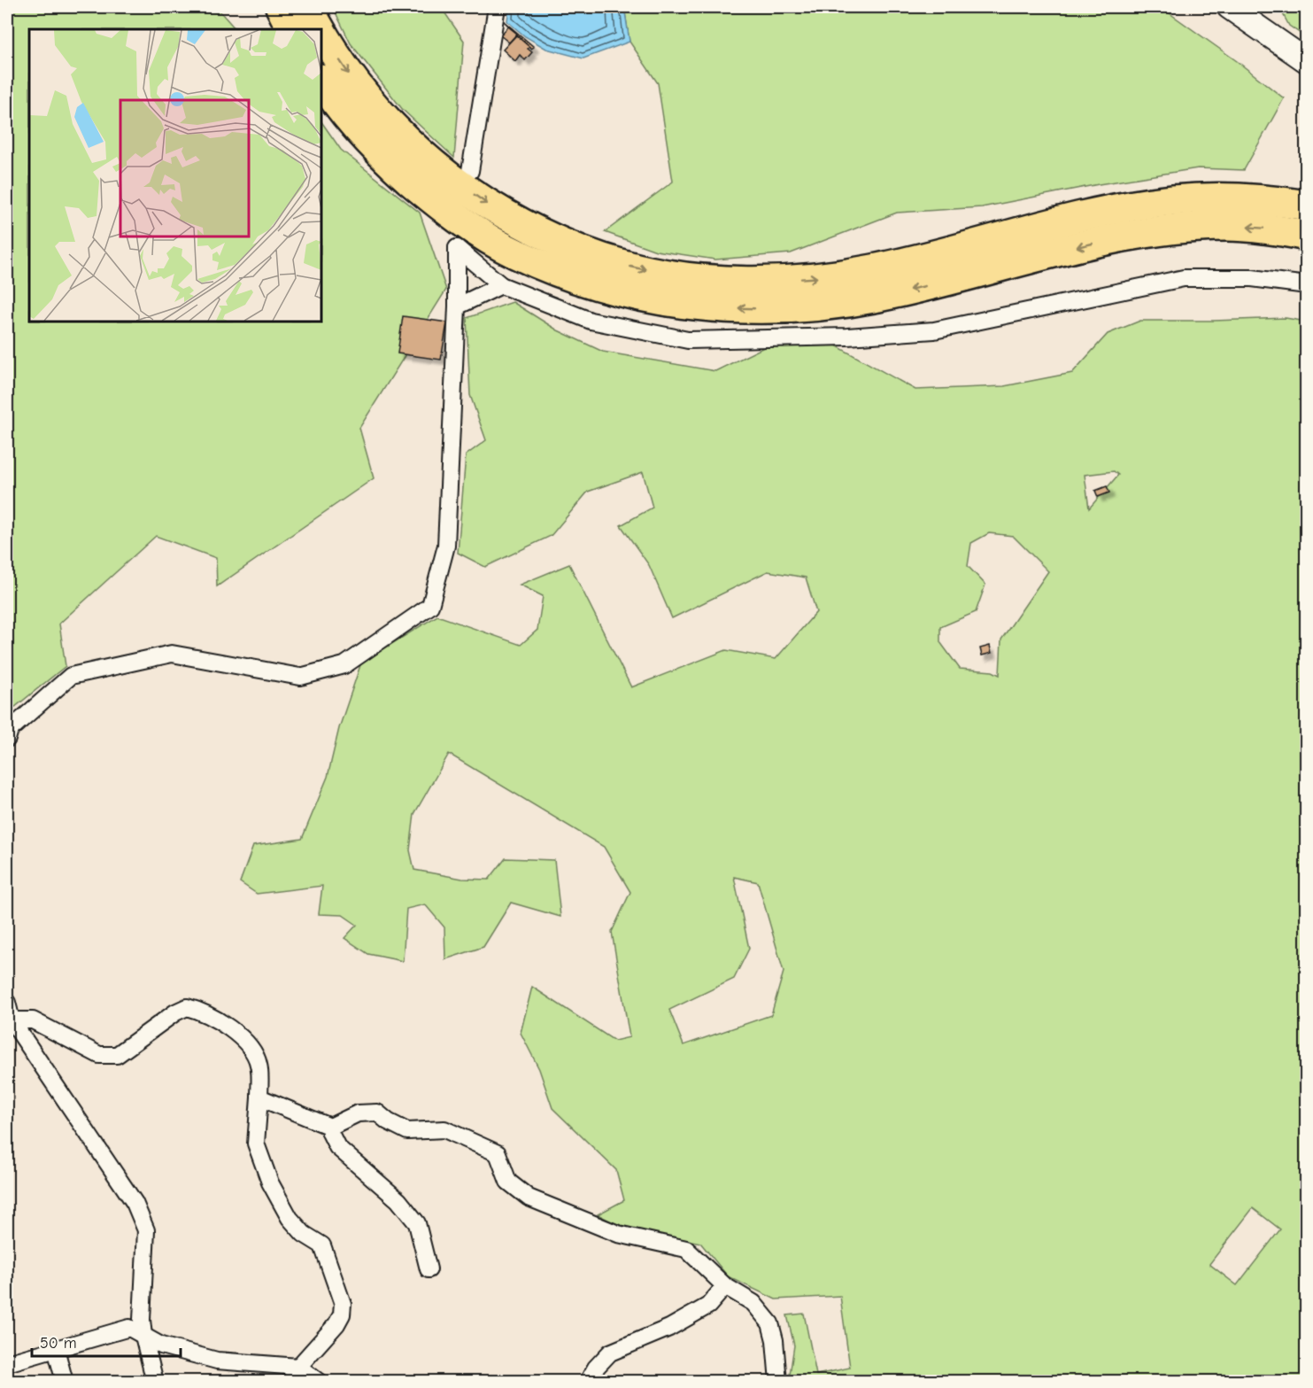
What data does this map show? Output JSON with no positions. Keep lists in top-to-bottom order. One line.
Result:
{"scale_bar":"50 m"}
